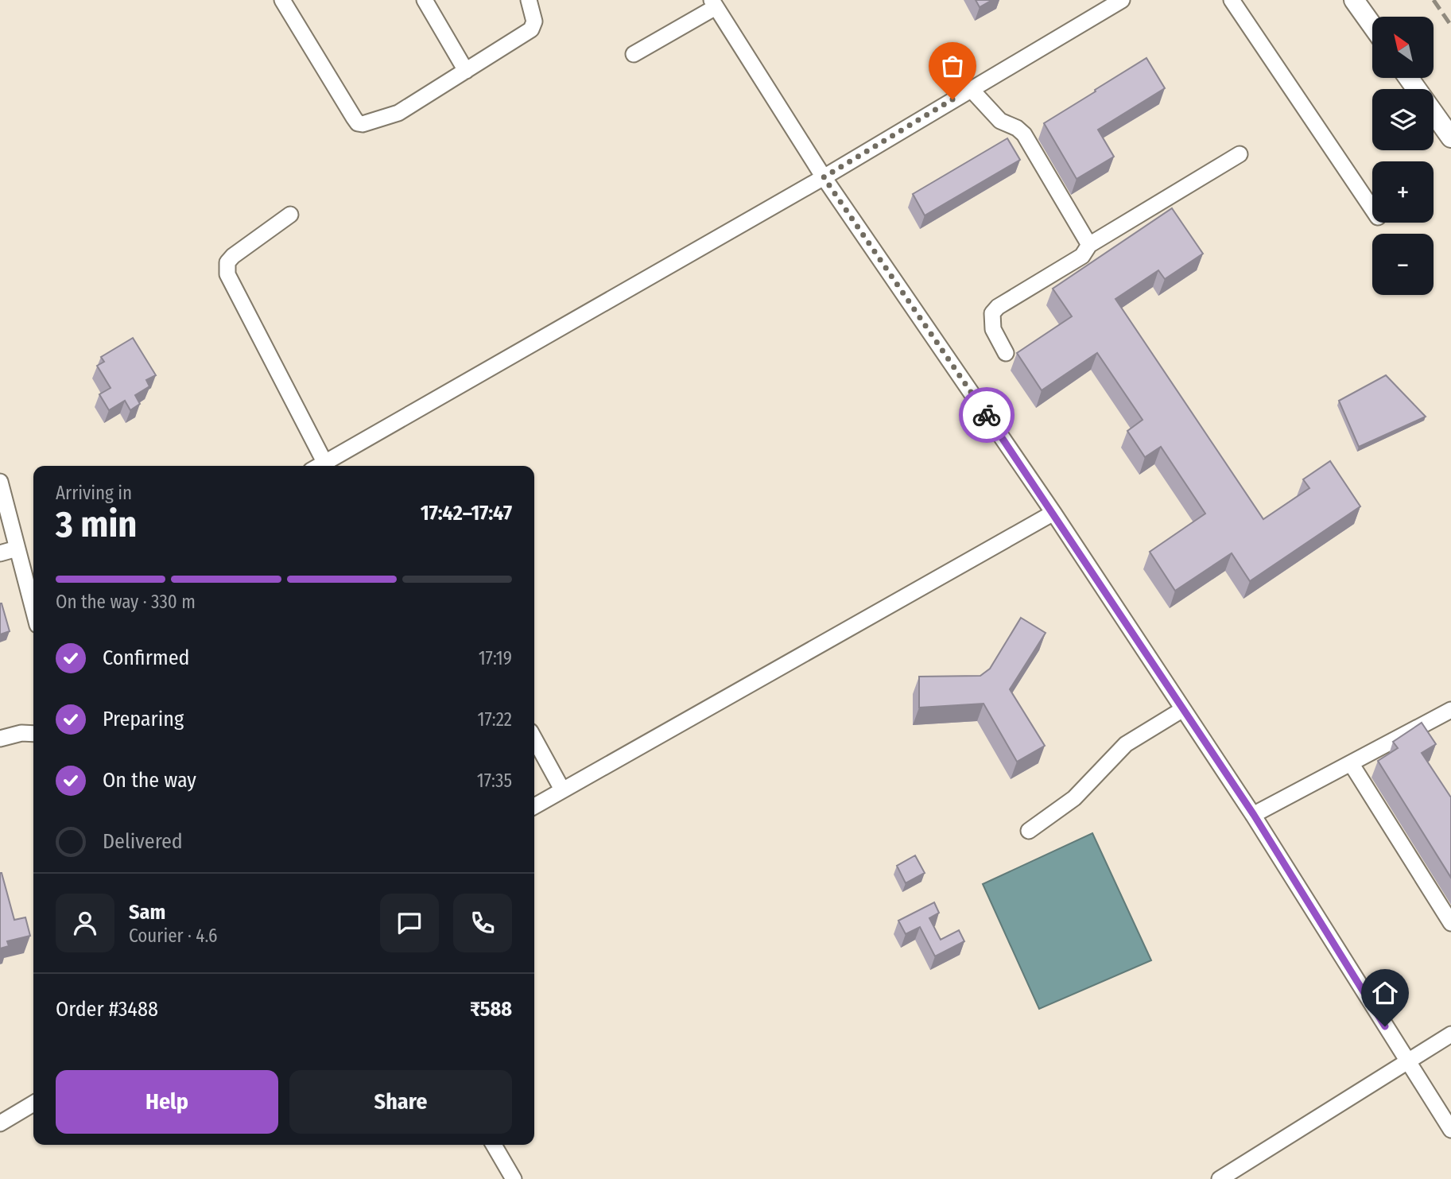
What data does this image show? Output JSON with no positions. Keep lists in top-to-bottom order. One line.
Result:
{"north":"top left","page":{"map_buttons":["+","−"],"heading":["3 min","Arriving in","17:42–17:47"],"panel":["Sam","Courier · 4.6","Order #3488","₹588"],"bar":"On the way · 330 m","list":[["Confirmed","17:19"],["Preparing","17:22"],["On the way","17:35"],"Delivered"],"buttons":["Help","Share"]}}
